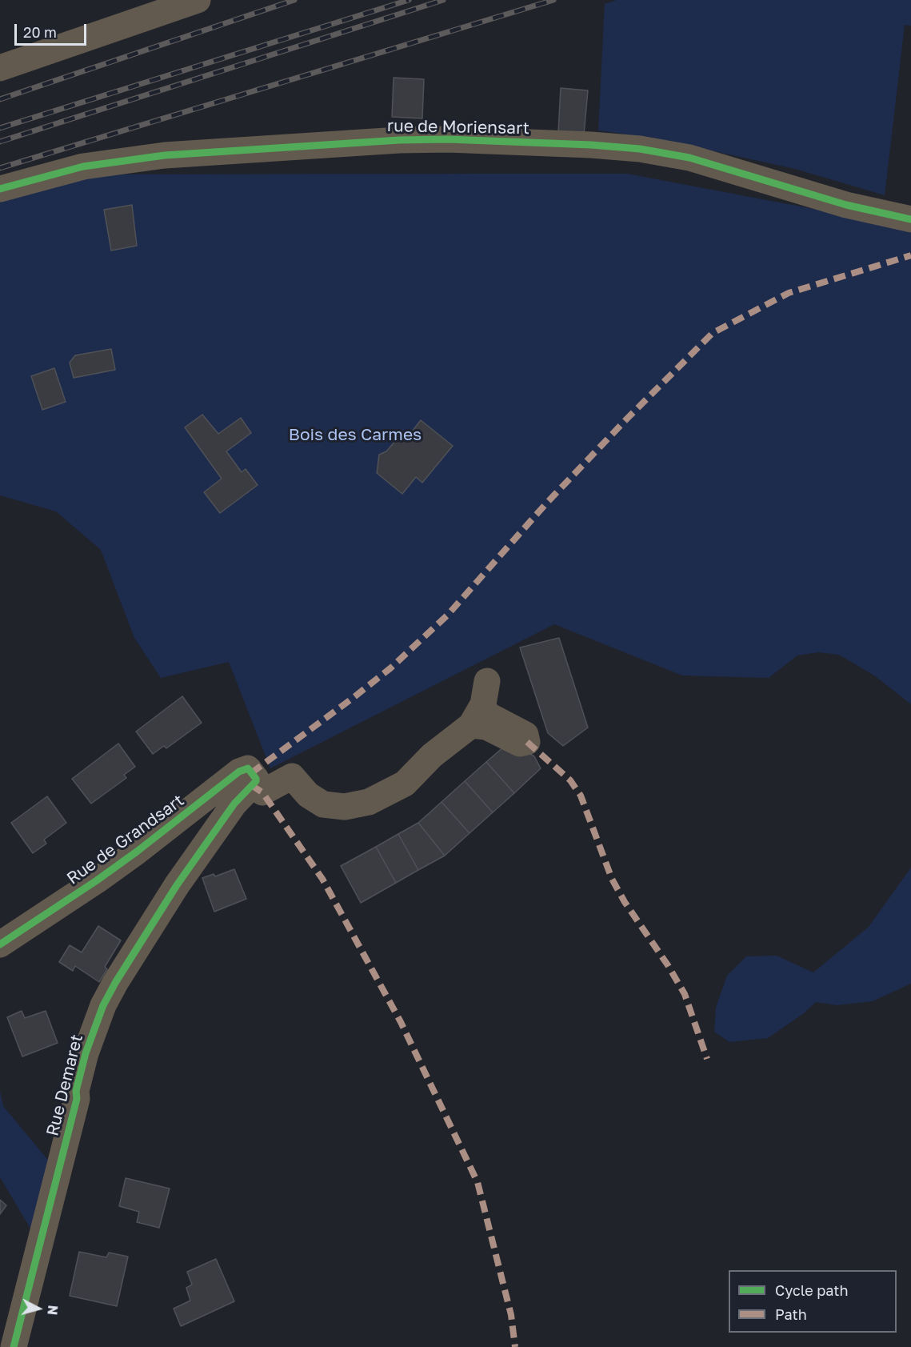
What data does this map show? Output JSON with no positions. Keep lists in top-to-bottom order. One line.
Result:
{"streets":{"street":["rue de Moriensart","Rue de Grandsart","Rue Demaret"]},"crossings":[["Rue de Grandsart","Rue Demaret"]],"parks":["Bois des Carmes"],"legend":["Cycle path","Path"],"scale_bar":"20 m","north":"right"}
